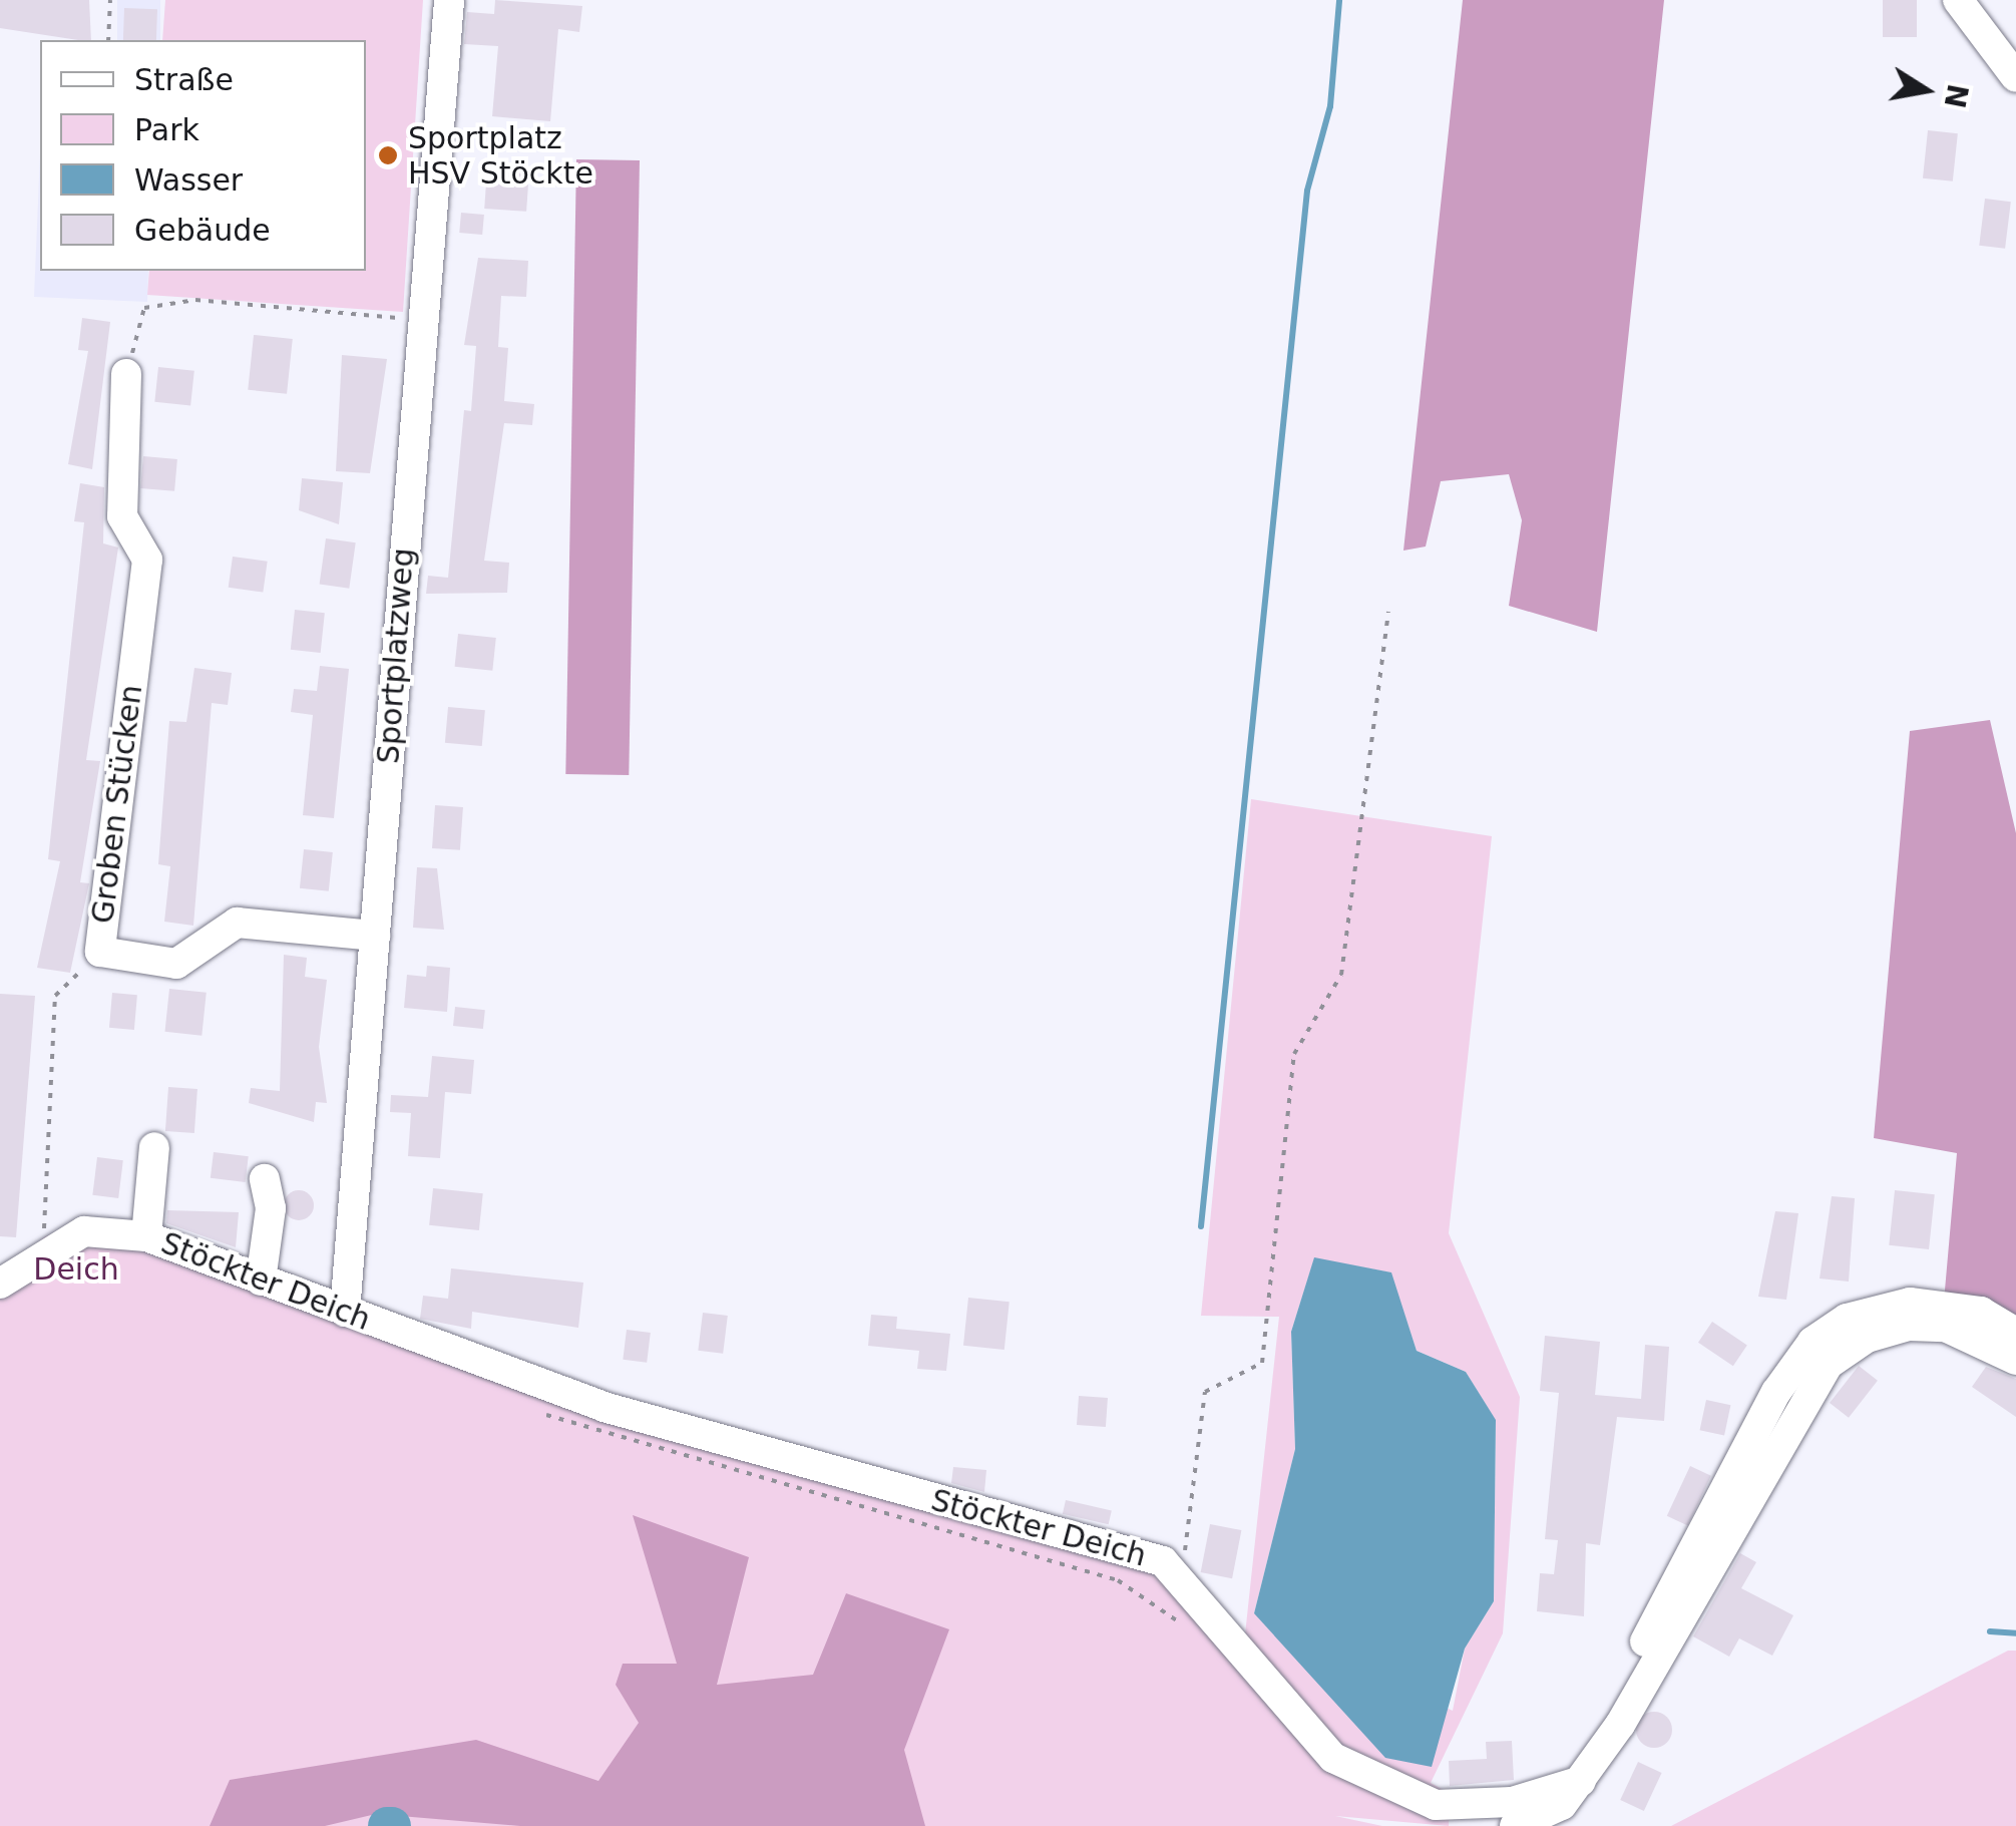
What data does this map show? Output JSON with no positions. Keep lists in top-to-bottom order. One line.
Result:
{"streets":{"street":["Sportplatzweg","Groben Stücken","Stöckter Deich"]},"crossings":[["Sportplatzweg","Groben Stücken"],["Sportplatzweg","Stöckter Deich"]],"parks":["Deich"],"places":["Sportplatz HSV Stöckte"],"legend":["Straße","Park","Wasser","Gebäude"],"north":"right"}
